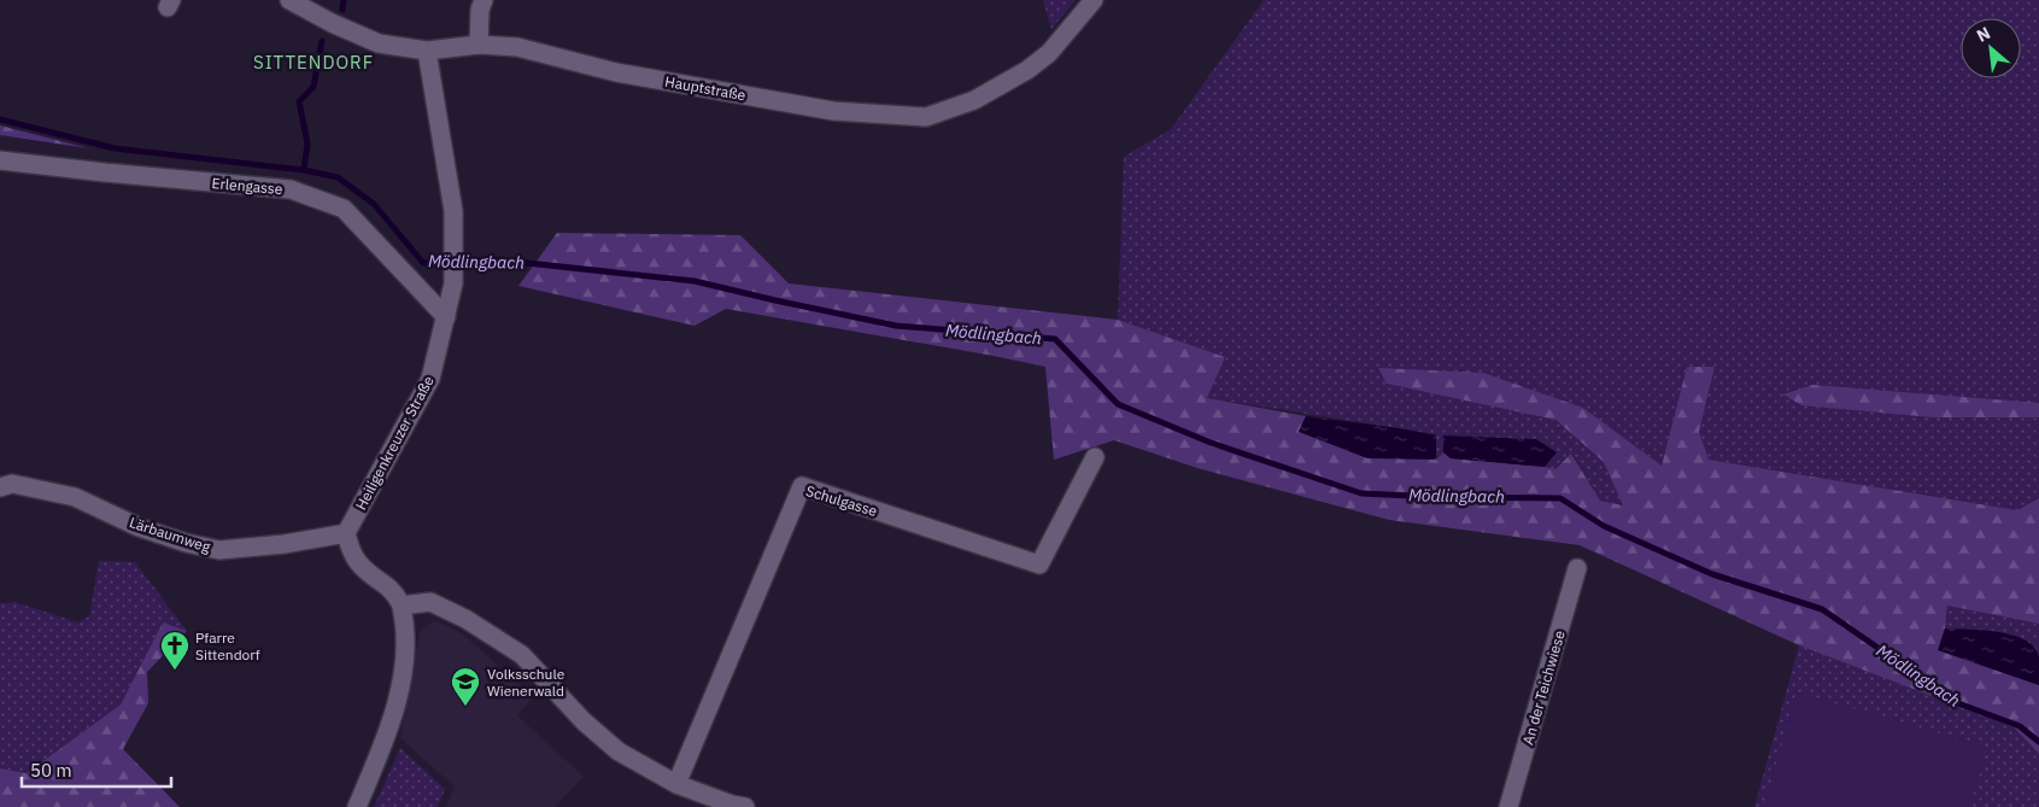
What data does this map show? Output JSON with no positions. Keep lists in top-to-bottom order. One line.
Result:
{"streets":{"street":["Hauptstraße","Erlengasse","Heiligenkreuzer Straße","Schulgasse","Lärbaumweg","An der Teichwiese"]},"crossings":[["Hauptstraße","Heiligenkreuzer Straße"],["Erlengasse","Heiligenkreuzer Straße"],["Heiligenkreuzer Straße","Lärbaumweg"]],"districts":["SITTENDORF"],"water":["Mödlingbach"],"places":{"church":["Pfarre Sittendorf"],"school or university":["Volksschule Wienerwald"]},"scale_bar":"50 m","north":"top left"}
